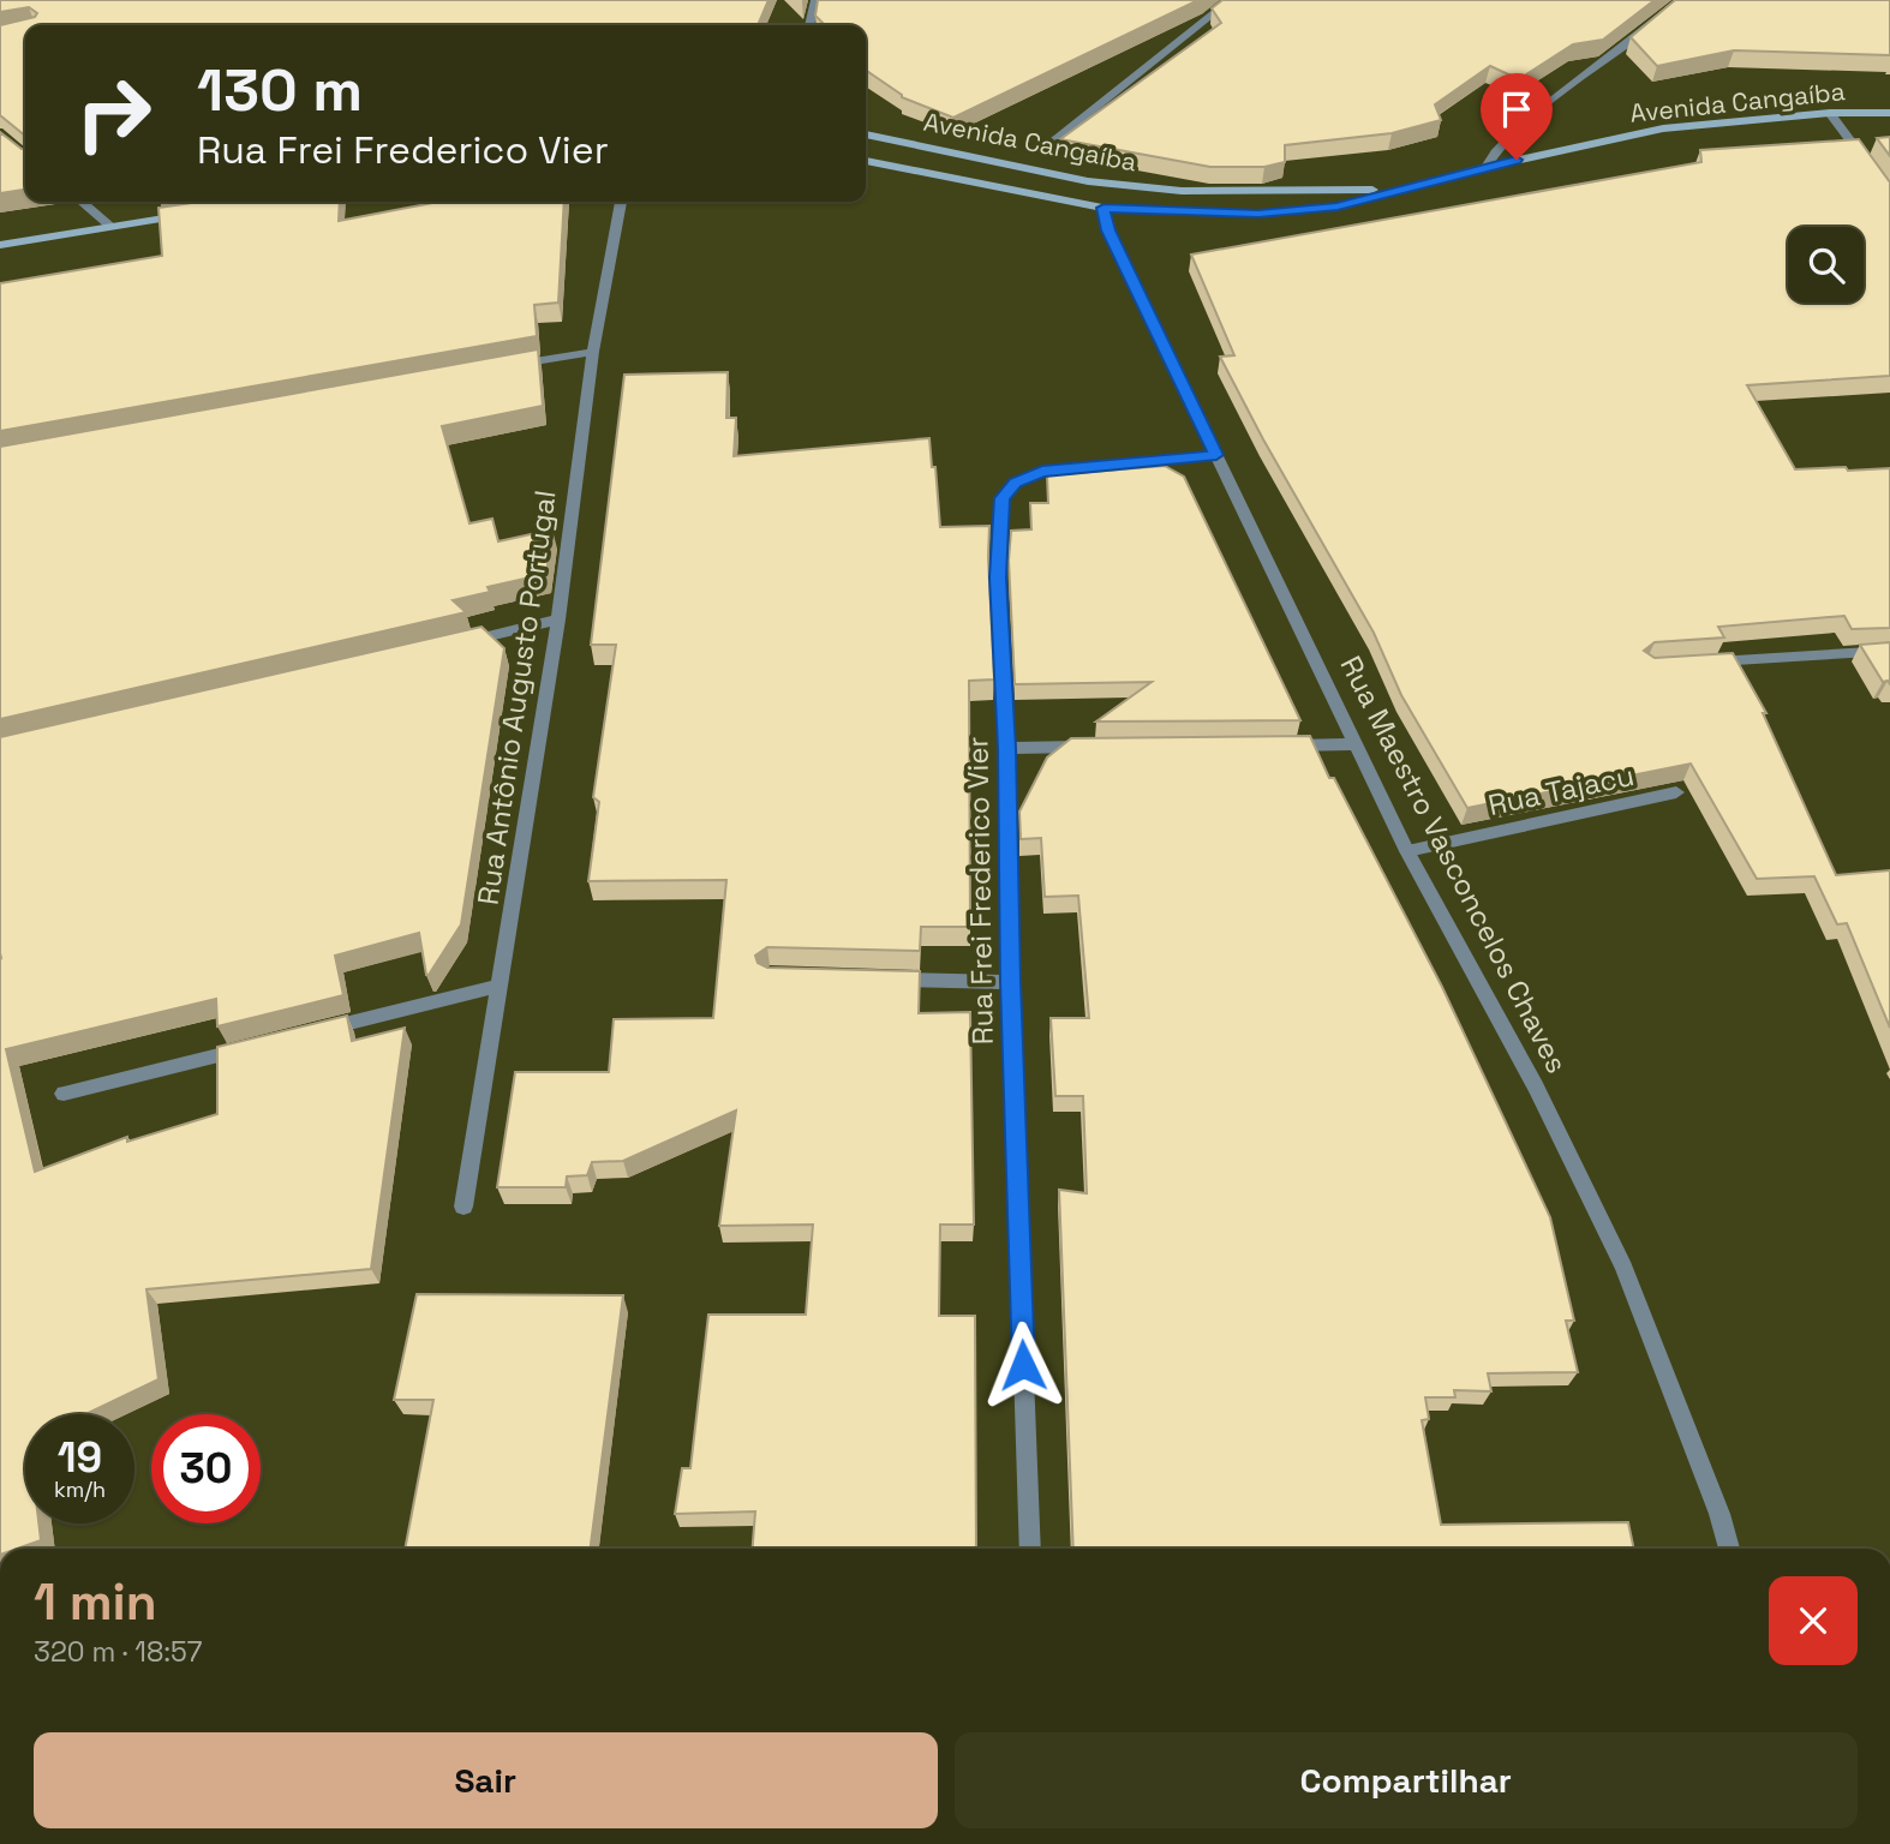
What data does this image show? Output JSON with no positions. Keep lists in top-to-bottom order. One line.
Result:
{"streets":{"main road":["Avenida Cangaíba"],"street":["Rua Antônio Augusto Portugal","Rua Tajacu","Rua Maestro Vasconcelos Chaves","Rua Frei Frederico Vier"]},"crossings":[["Avenida Cangaíba","Rua Maestro Vasconcelos Chaves"],["Rua Tajacu","Rua Maestro Vasconcelos Chaves"],["Rua Maestro Vasconcelos Chaves","Rua Frei Frederico Vier"]],"page":{"turn":["130 m","Rua Frei Frederico Vier"],"speed":"19 km/h","limit":"30","heading":["1 min","320 m · 18:57"],"buttons":["Sair","Compartilhar"]}}
